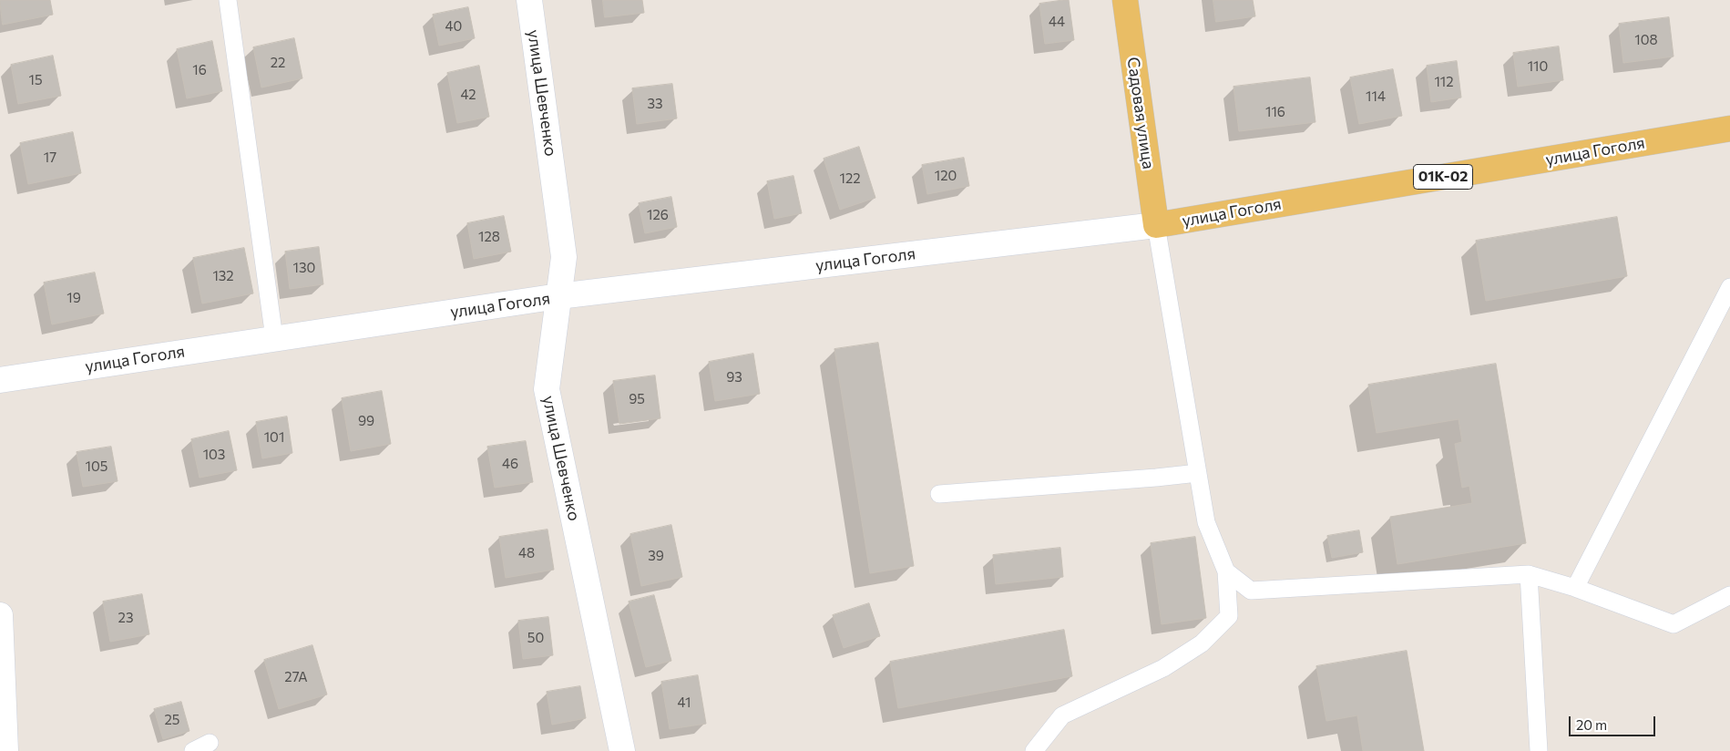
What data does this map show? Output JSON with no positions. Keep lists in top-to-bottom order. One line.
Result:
{"streets":{"main road":["улица Шевченко","Садовая улица","улица Гоголя","01К-02"]},"crossings":[["улица Шевченко","улица Гоголя"],["Садовая улица","улица Гоголя"]],"house_numbers":["44","40","108","22","110","16","15","112","42","114","33","116","17","120","122","126","128","130","132","19","93","95","99","101","103","46","105","48","39","23","50","27А","41","25"],"scale_bar":"20 m"}
